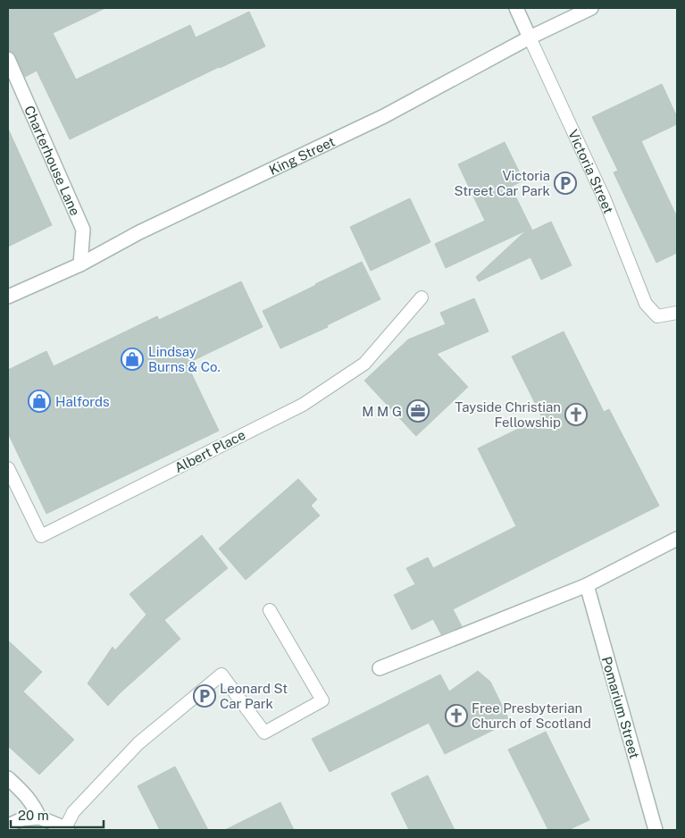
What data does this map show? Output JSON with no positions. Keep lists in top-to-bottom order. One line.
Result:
{"streets":{"street":["King Street","Charterhouse Lane","Victoria Street","Pomarium Street"],"lane":["Albert Place"]},"crossings":[["King Street","Charterhouse Lane"],["King Street","Victoria Street"]],"places":{"parking":["Victoria Street Car Park","Leonard St Car Park"],"shop":["Lindsay Burns & Co.","Halfords"],"office":["M M G"],"church":["Tayside Christian Fellowship","Free Presbyterian Church of Scotland"]},"scale_bar":"20 m"}
